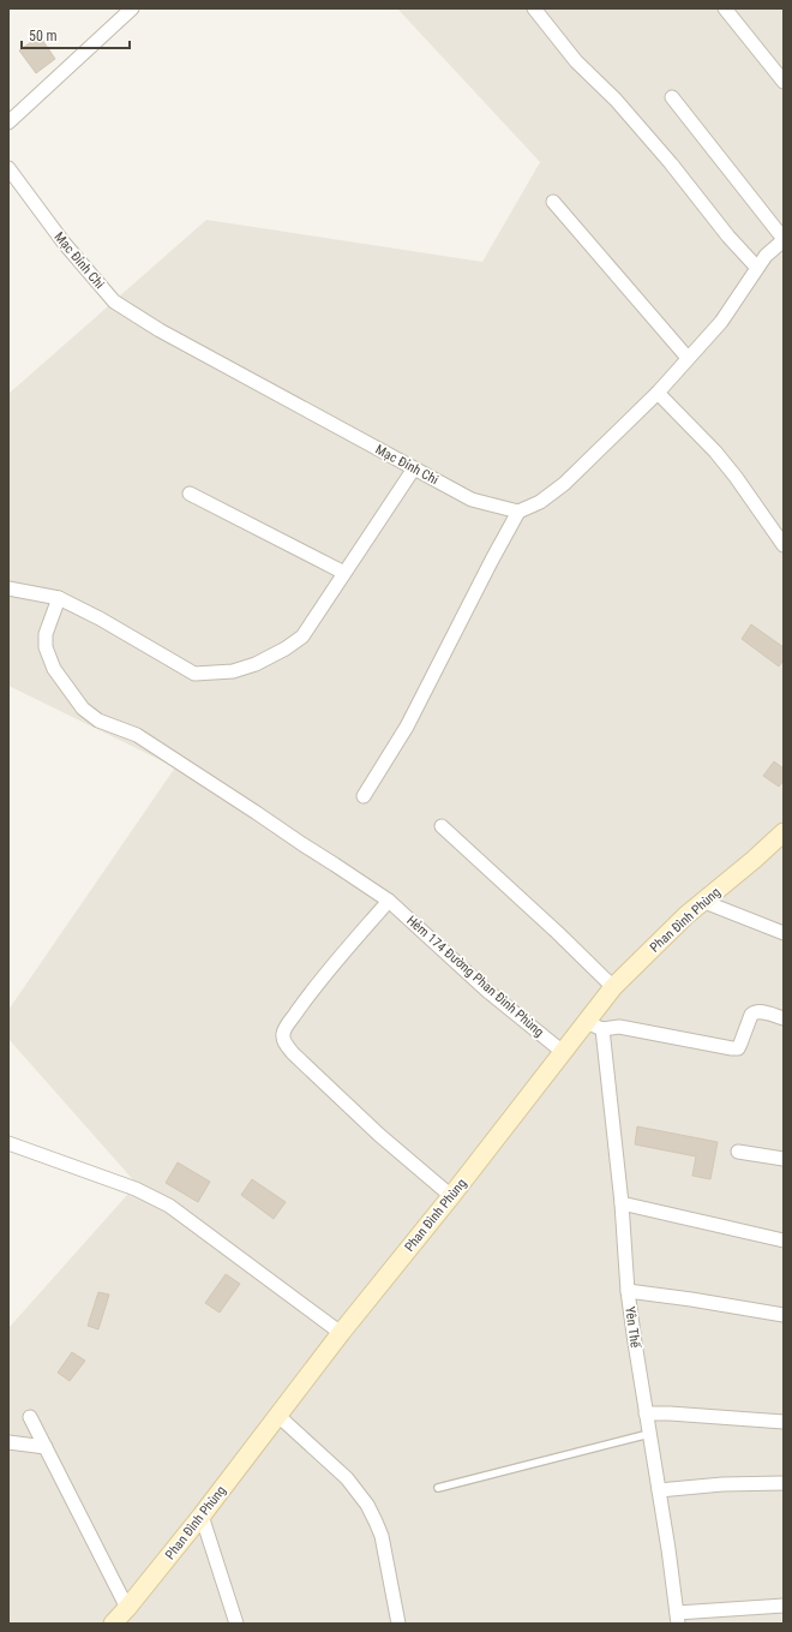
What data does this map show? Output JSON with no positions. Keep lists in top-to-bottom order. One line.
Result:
{"streets":{"street":["Mạc Đỉnh Chi","Phan Đình Phùng","Hẻm 174 Đường Phan Đình Phùng","Yên Thế"]},"crossings":[["Phan Đình Phùng","Hẻm 174 Đường Phan Đình Phùng"],["Phan Đình Phùng","Yên Thế"]],"scale_bar":"50 m"}
